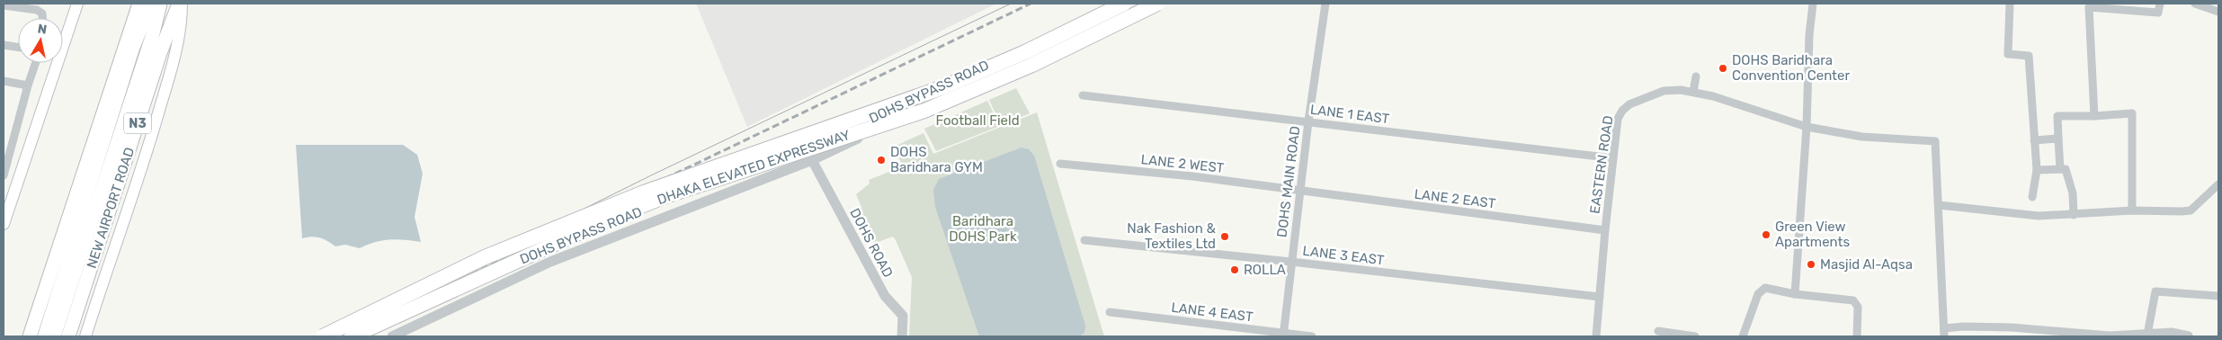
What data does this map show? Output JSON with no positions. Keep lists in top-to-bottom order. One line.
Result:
{"streets":{"highway":["N3","DHAKA ELEVATED EXPRESSWAY","NEW AIRPORT ROAD"],"street":["DOHS BYPASS ROAD","LANE 1 EAST","LANE 2 WEST","EASTERN ROAD","DOHS MAIN ROAD","LANE 2 EAST","DOHS ROAD","LANE 3 EAST","LANE 4 EAST"]},"crossings":[["DOHS BYPASS ROAD","DOHS ROAD"],["LANE 1 EAST","EASTERN ROAD"],["LANE 1 EAST","DOHS MAIN ROAD"],["LANE 2 WEST","DOHS MAIN ROAD"],["LANE 2 WEST","LANE 2 EAST"],["EASTERN ROAD","LANE 2 EAST"],["EASTERN ROAD","LANE 3 EAST"],["DOHS MAIN ROAD","LANE 2 EAST"],["DOHS MAIN ROAD","LANE 3 EAST"],["DOHS MAIN ROAD","LANE 4 EAST"]],"parks":["Football Field","Baridhara DOHS Park"],"places":["DOHS Baridhara Convention Center","DOHS Baridhara GYM","Green View Apartments","Nak Fashion & Textiles Ltd","Masjid Al-Aqsa","ROLLA"],"north":"top"}
